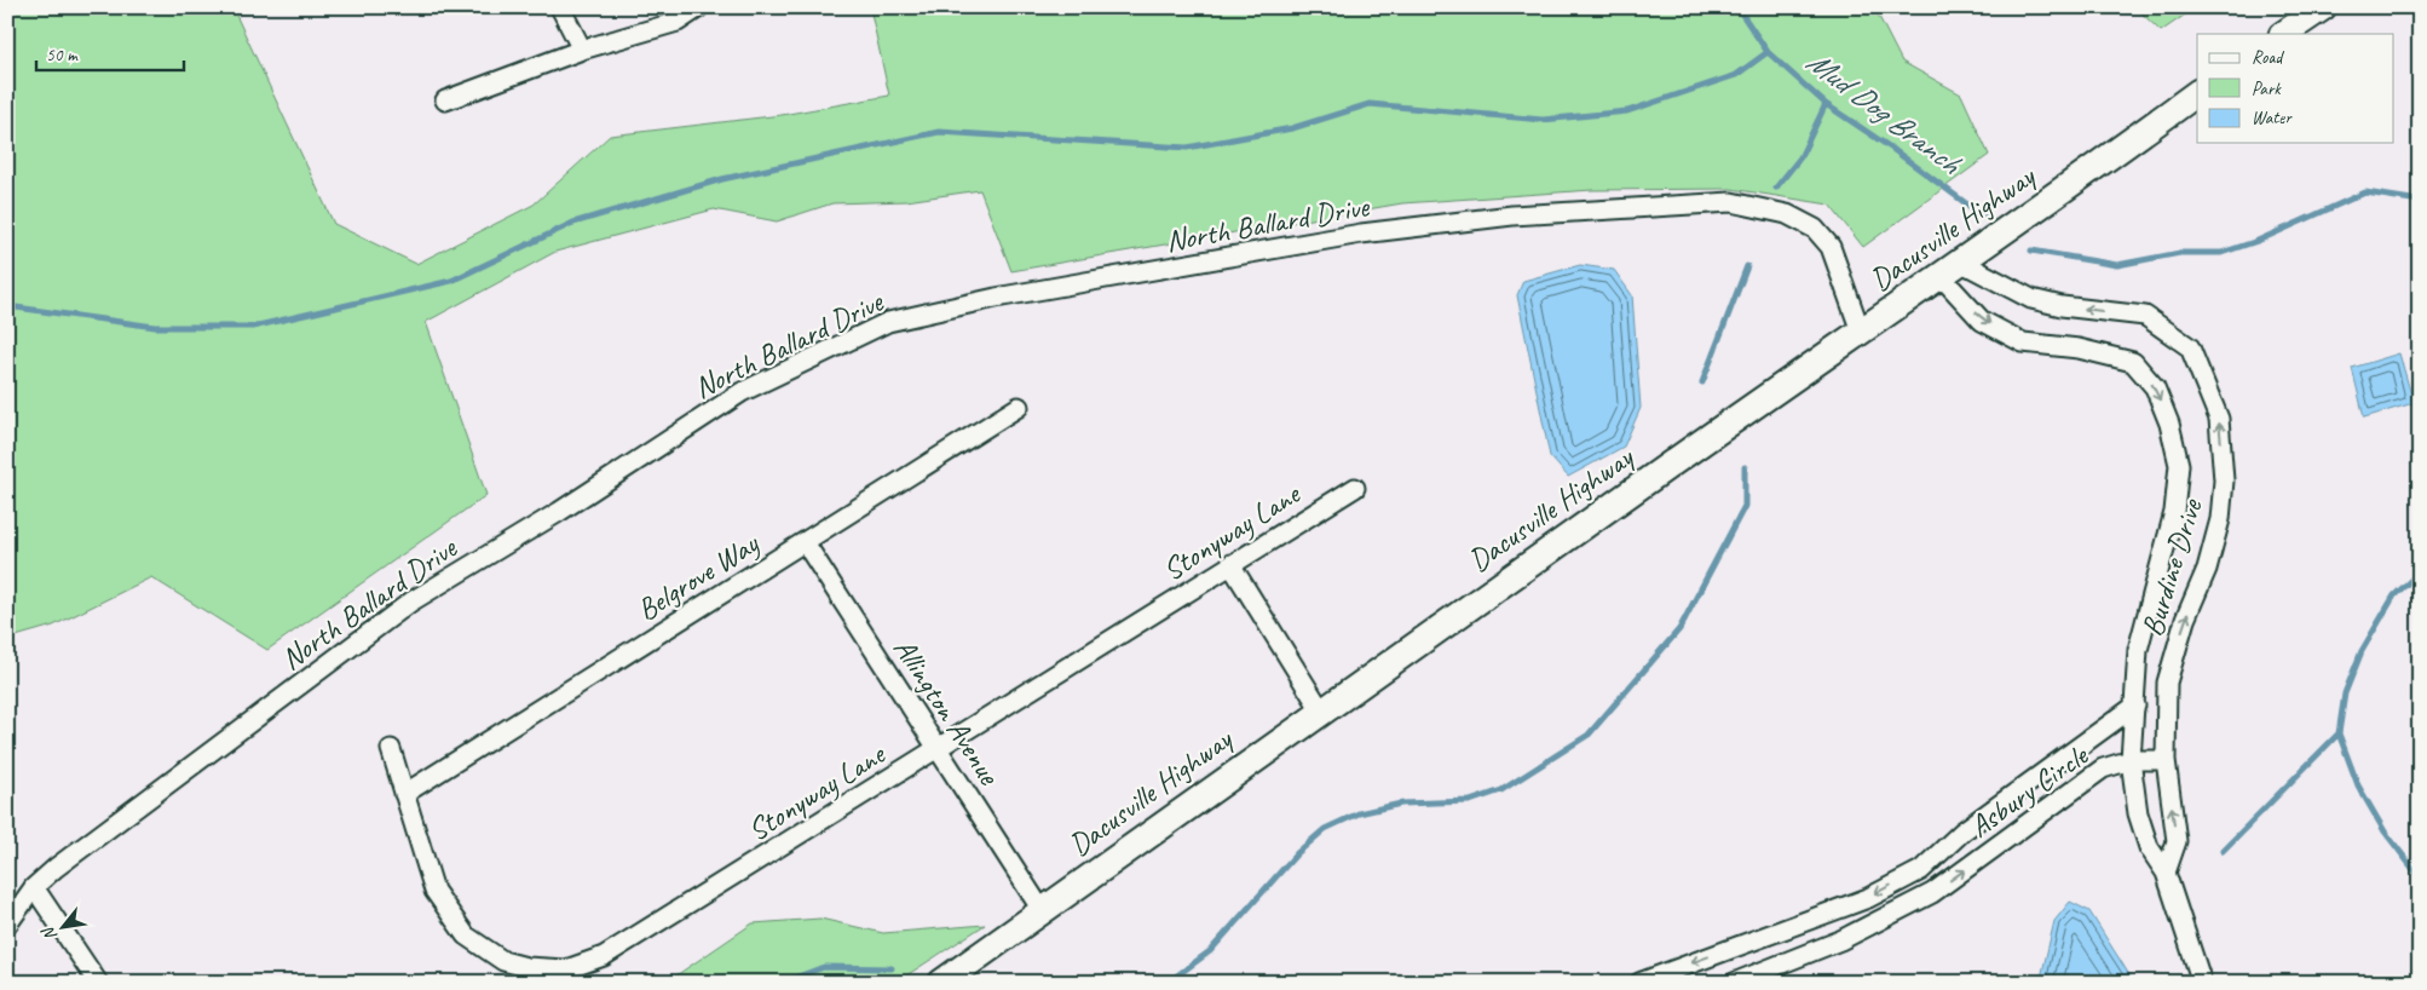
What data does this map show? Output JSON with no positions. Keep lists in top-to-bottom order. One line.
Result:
{"streets":{"main road":["Dacusville Highway"],"street":["North Ballard Drive","Stonyway Lane","Burdine Drive","Belgrove Way","Allington Avenue","Asbury Circle"]},"crossings":[["North Ballard Drive","Dacusville Highway"],["Dacusville Highway","Burdine Drive"],["Dacusville Highway","Allington Avenue"],["Stonyway Lane","Belgrove Way"],["Stonyway Lane","Allington Avenue"],["Burdine Drive","Asbury Circle"],["Belgrove Way","Allington Avenue"]],"water":["Mud Dog Branch"],"legend":["Road","Park","Water"],"scale_bar":"50 m","north":"bottom left"}
